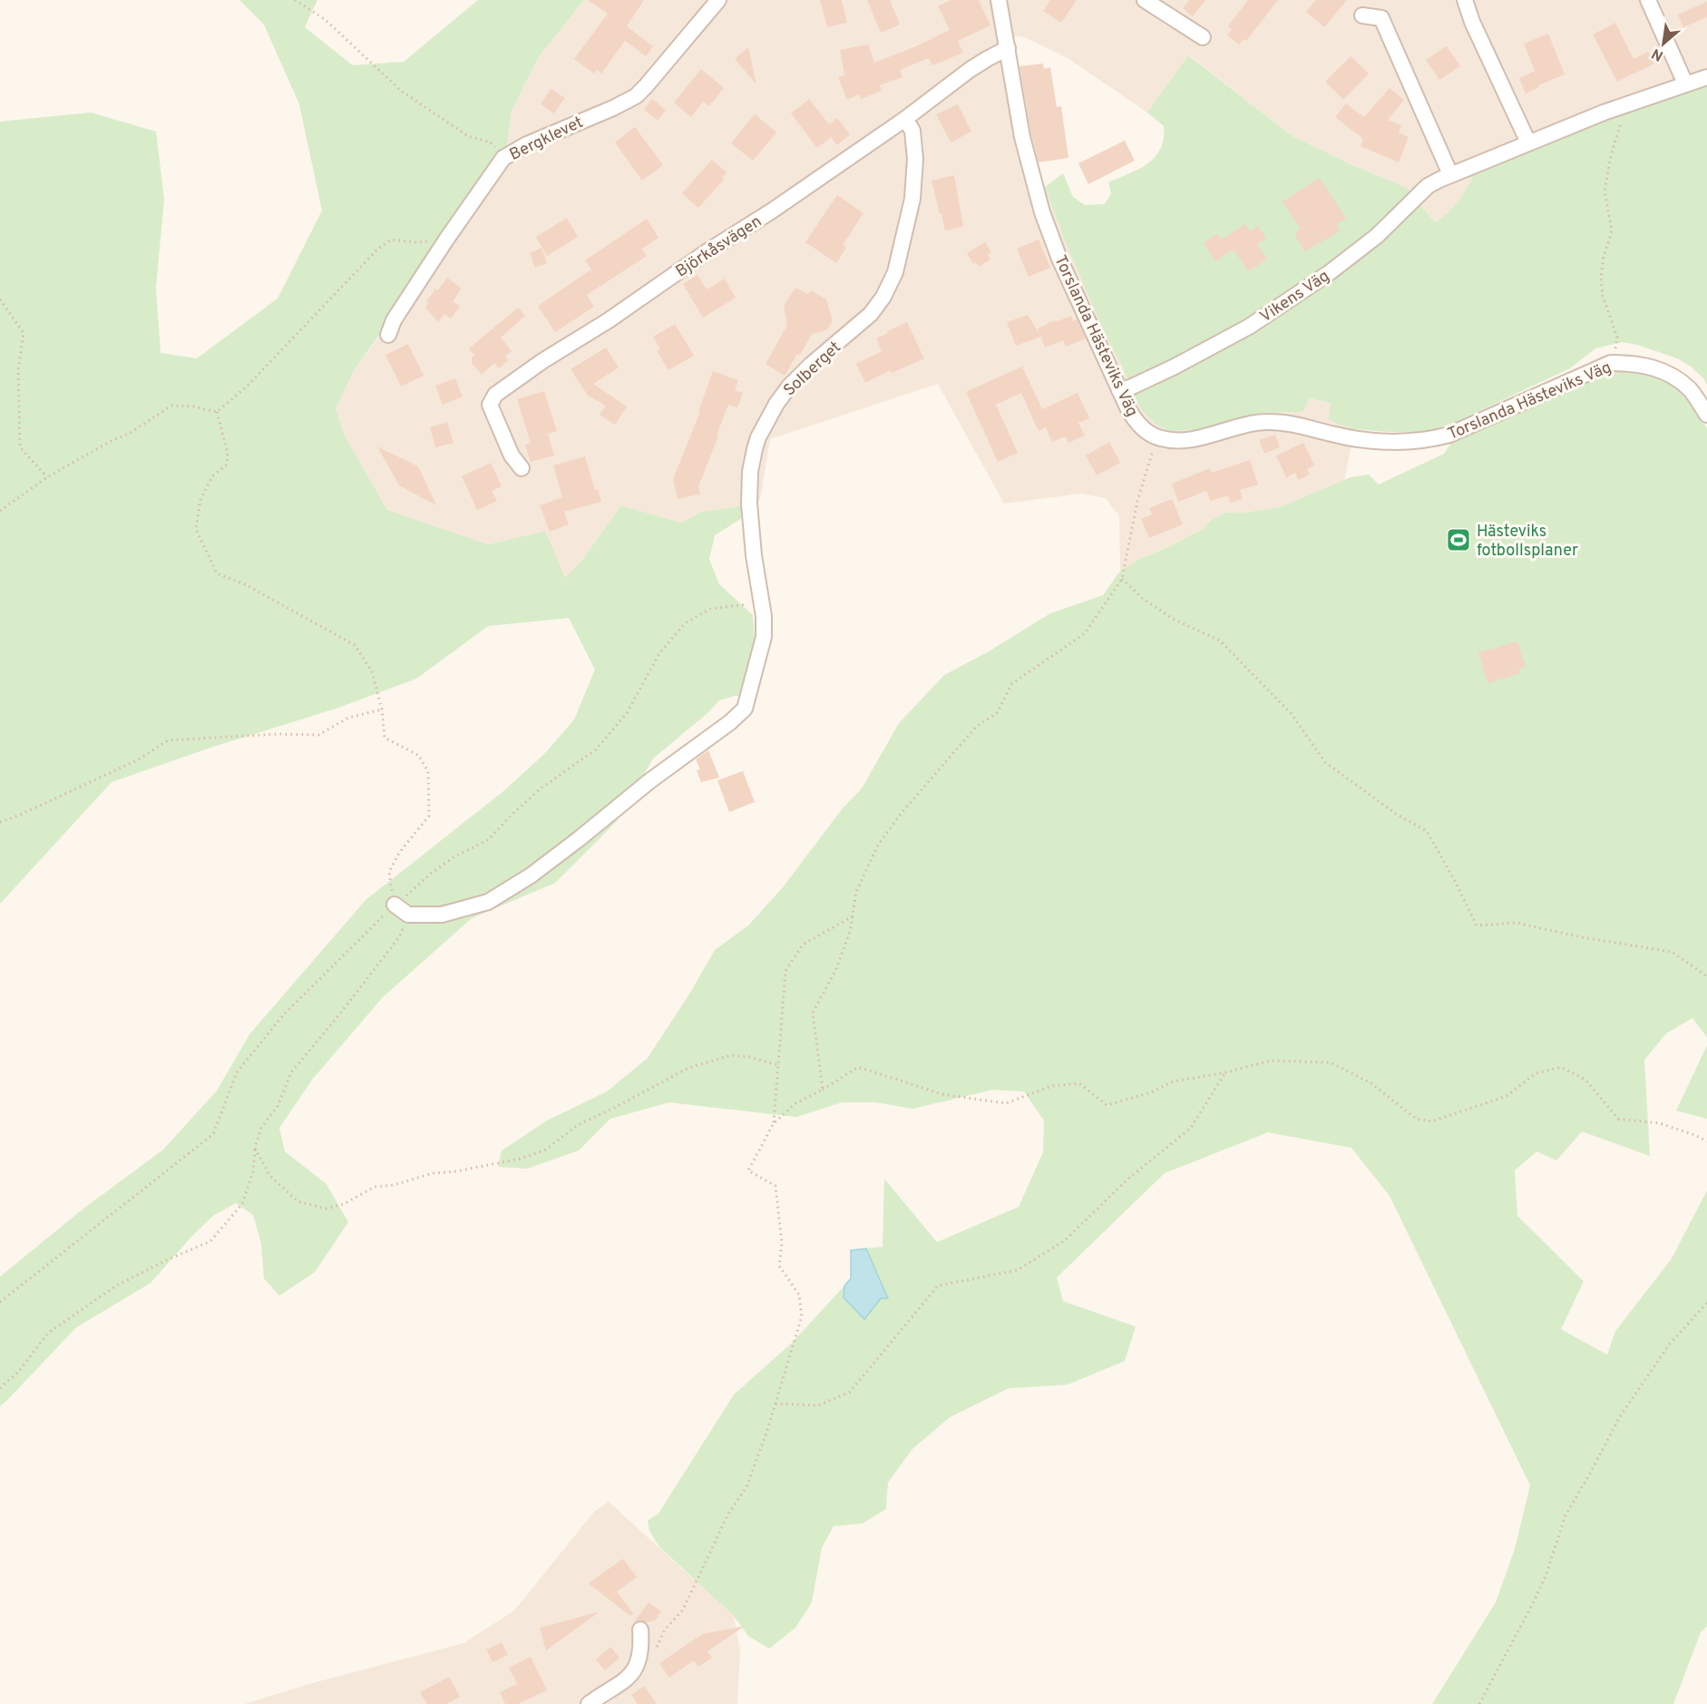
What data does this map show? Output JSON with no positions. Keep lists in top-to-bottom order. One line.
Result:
{"streets":{"street":["Bergklevet","Björkåsvägen","Vikens Väg","Torslanda Hästeviks Väg","Solberget"]},"crossings":[["Björkåsvägen","Torslanda Hästeviks Väg"],["Björkåsvägen","Solberget"],["Vikens Väg","Torslanda Hästeviks Väg"]],"places":{"sports":["Hästeviks fotbollsplaner"]},"north":"bottom left"}
